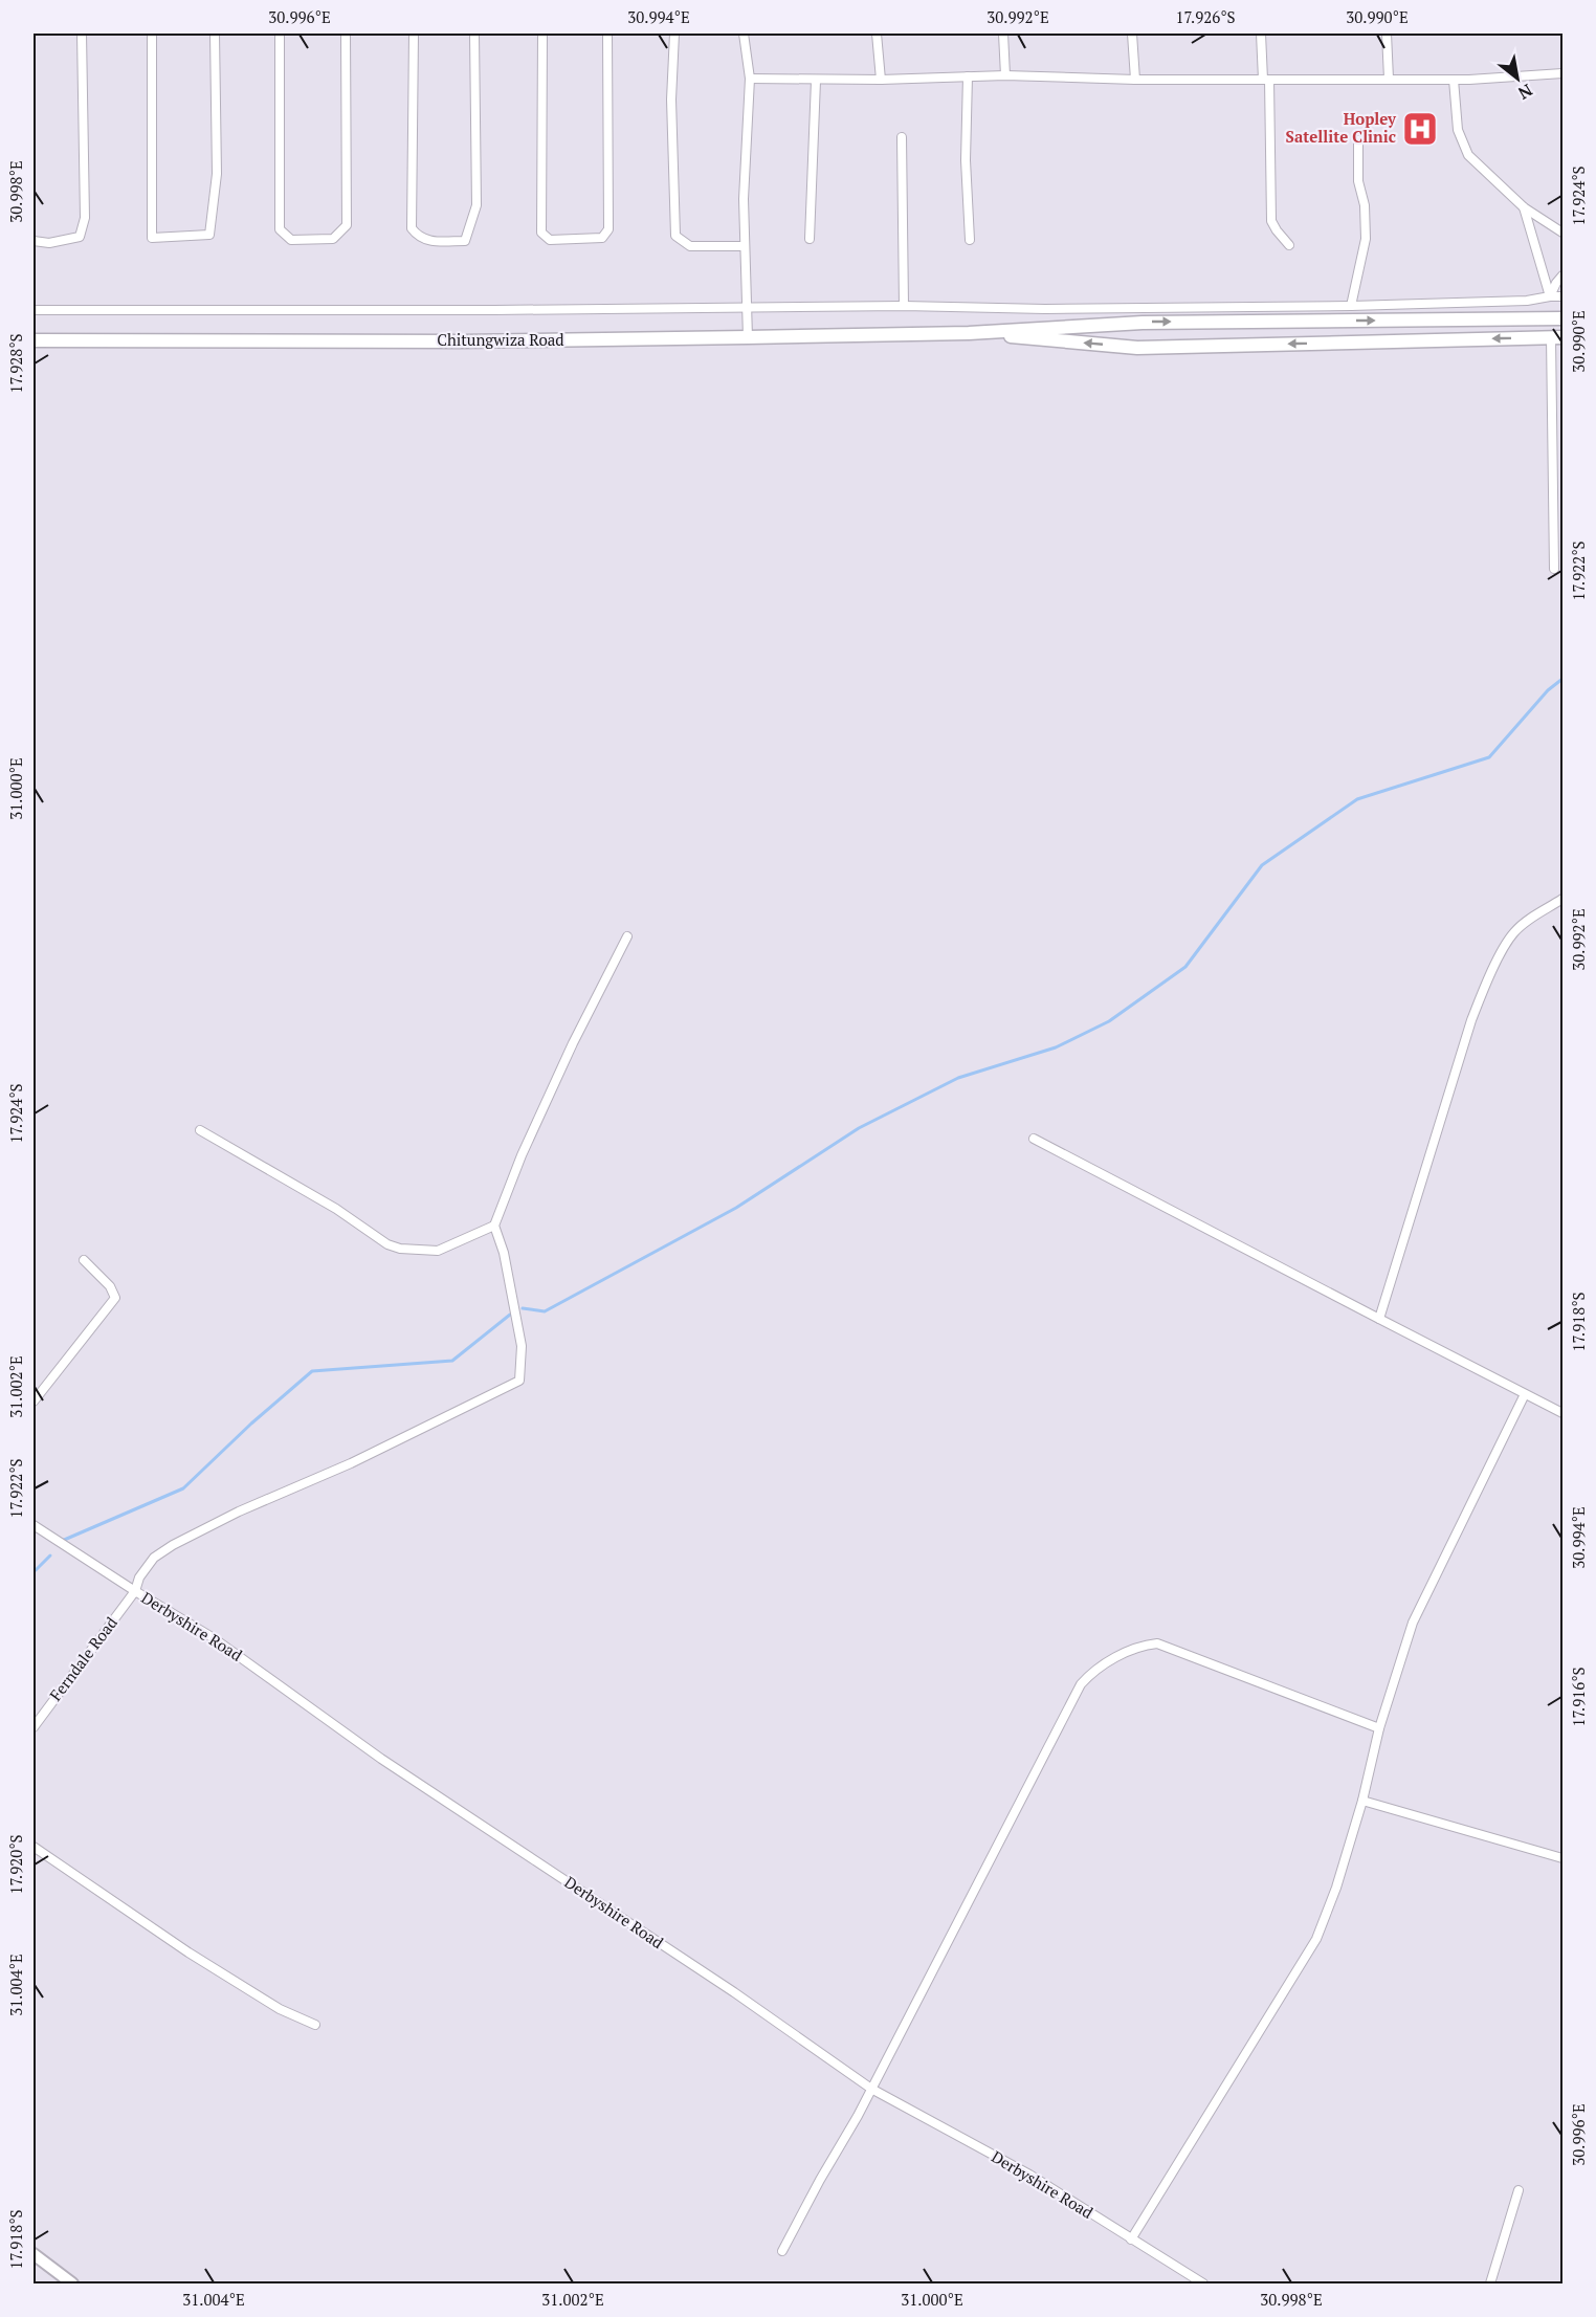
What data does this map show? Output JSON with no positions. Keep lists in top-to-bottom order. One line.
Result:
{"streets":{"main road":["Chitungwiza Road"],"street":["Derbyshire Road","Ferndale Road"]},"crossings":[["Derbyshire Road","Ferndale Road"]],"places":{"hospital":["Hopley Satellite Clinic"]},"north":"bottom right","coordinates":["30.996°E","30.994°E","30.992°E","17.926°S","30.990°E","30.998°E","17.924°S","17.928°S","17.922°S","31.000°E","17.918°S","31.002°E","17.916°S","17.920°S","31.004°E"]}
